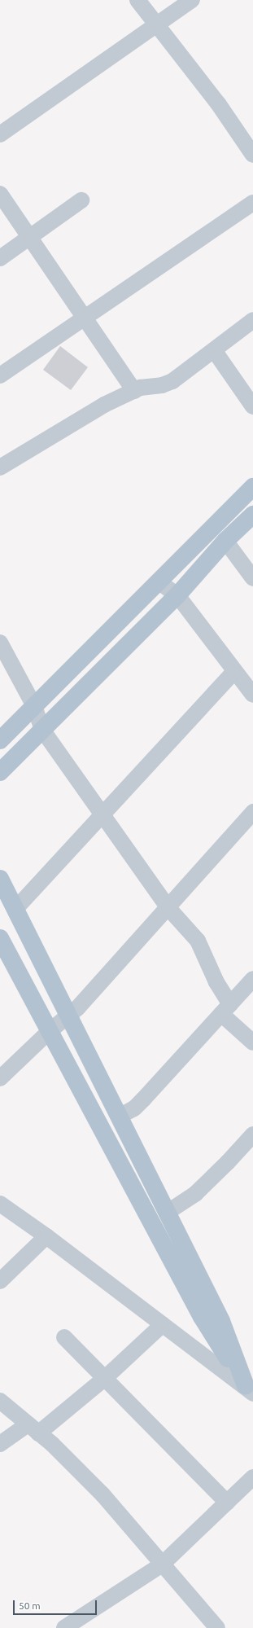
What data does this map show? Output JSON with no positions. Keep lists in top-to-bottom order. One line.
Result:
{"scale_bar":"50 m"}
